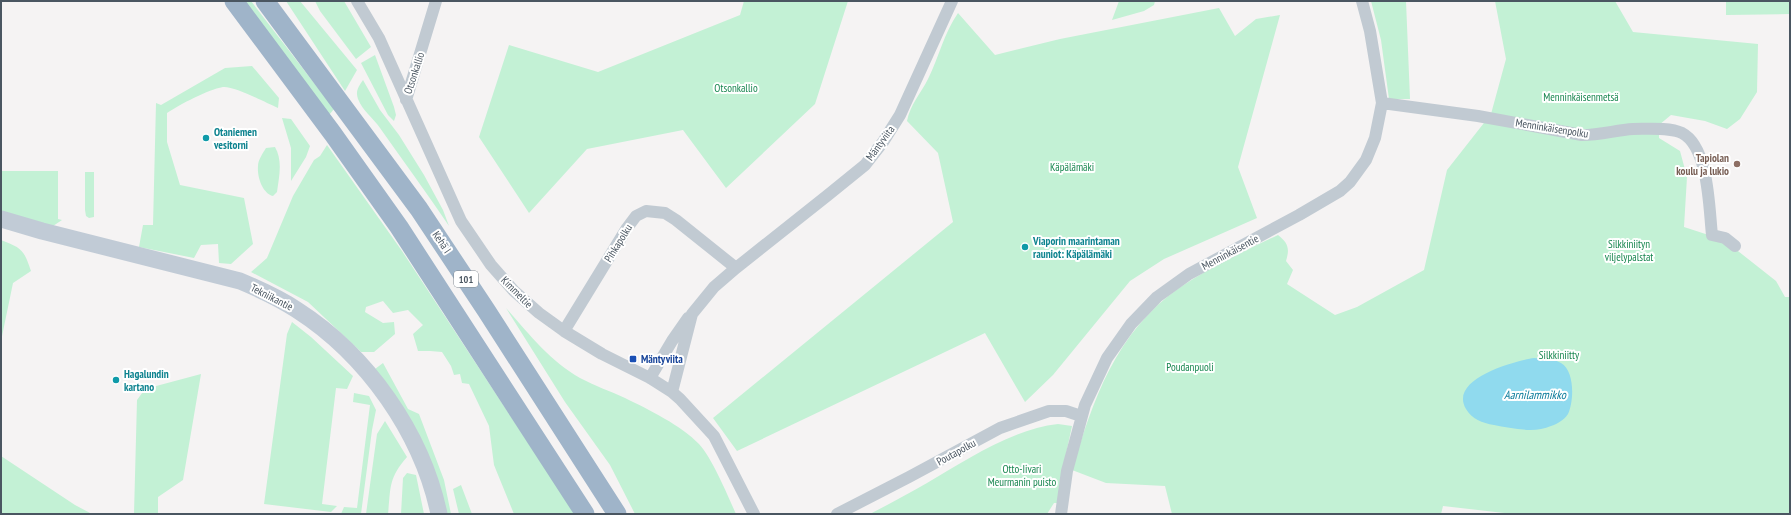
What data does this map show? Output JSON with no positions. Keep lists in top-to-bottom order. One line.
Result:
{"streets":{"highway":["Kehä I","101"],"main road":["Tekniikantie"],"street":["Otsonkallio","Menninkäisenpolku","Mäntyviita","Pihkapolku","Menninkäisentie","Kimmeltie","Poutapolku"]},"crossings":[["Otsonkallio","Kimmeltie"],["Menninkäisenpolku","Menninkäisentie"],["Mäntyviita","Pihkapolku"],["Mäntyviita","Kimmeltie"],["Pihkapolku","Kimmeltie"],["Menninkäisentie","Poutapolku"]],"water":["Aarnilammikko"],"parks":["Otsonkallio","Menninkäisenmetsä","Käpälämäki","Silkkiniityn viljelypalstat","Silkkiniitty","Poudanpuoli","Otto-Iivari Meurmanin puisto"],"places":{"other":["Otaniemen vesitorni","Tapiolan koulu ja lukio","Viaporin maarintaman rauniot: Käpälämäki","Hagalundin kartano"],"transit":["Mäntyviita"]}}
